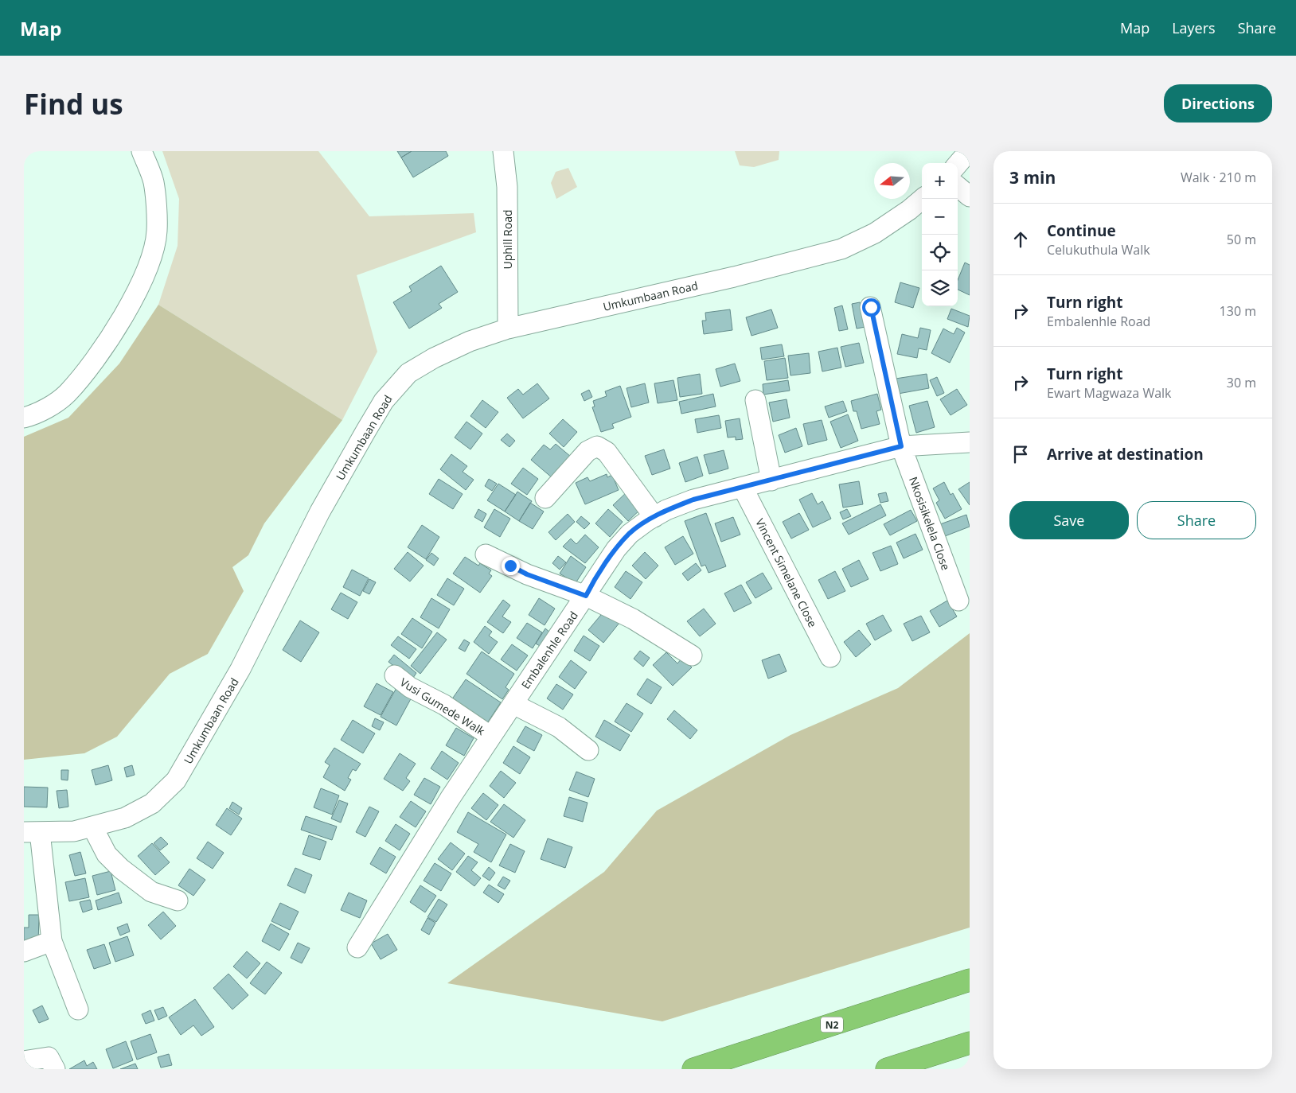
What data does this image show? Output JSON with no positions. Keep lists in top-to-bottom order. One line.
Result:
{"streets":{"highway":["N2"],"street":["Uphill Road","Umkumbaan Road","Nkosisikelela Close","Vincent Simelane Close","Embalenhle Road","Vusi Gumede Walk"]},"crossings":[["Uphill Road","Umkumbaan Road"],["Nkosisikelela Close","Embalenhle Road"],["Vincent Simelane Close","Embalenhle Road"],["Embalenhle Road","Vusi Gumede Walk"]],"north":"left","page":{"header":"Map","nav":["Map","Layers","Share"],"buttons":["Directions",["Save","Share"]],"title":"Find us","heading":["3 min","Walk · 210 m"],"map_buttons":["+","−"],"list":[["Continue","Celukuthula Walk","50 m"],["Turn right","Embalenhle Road","130 m"],["Turn right","Ewart Magwaza Walk","30 m"],"Arrive at destination"]}}
